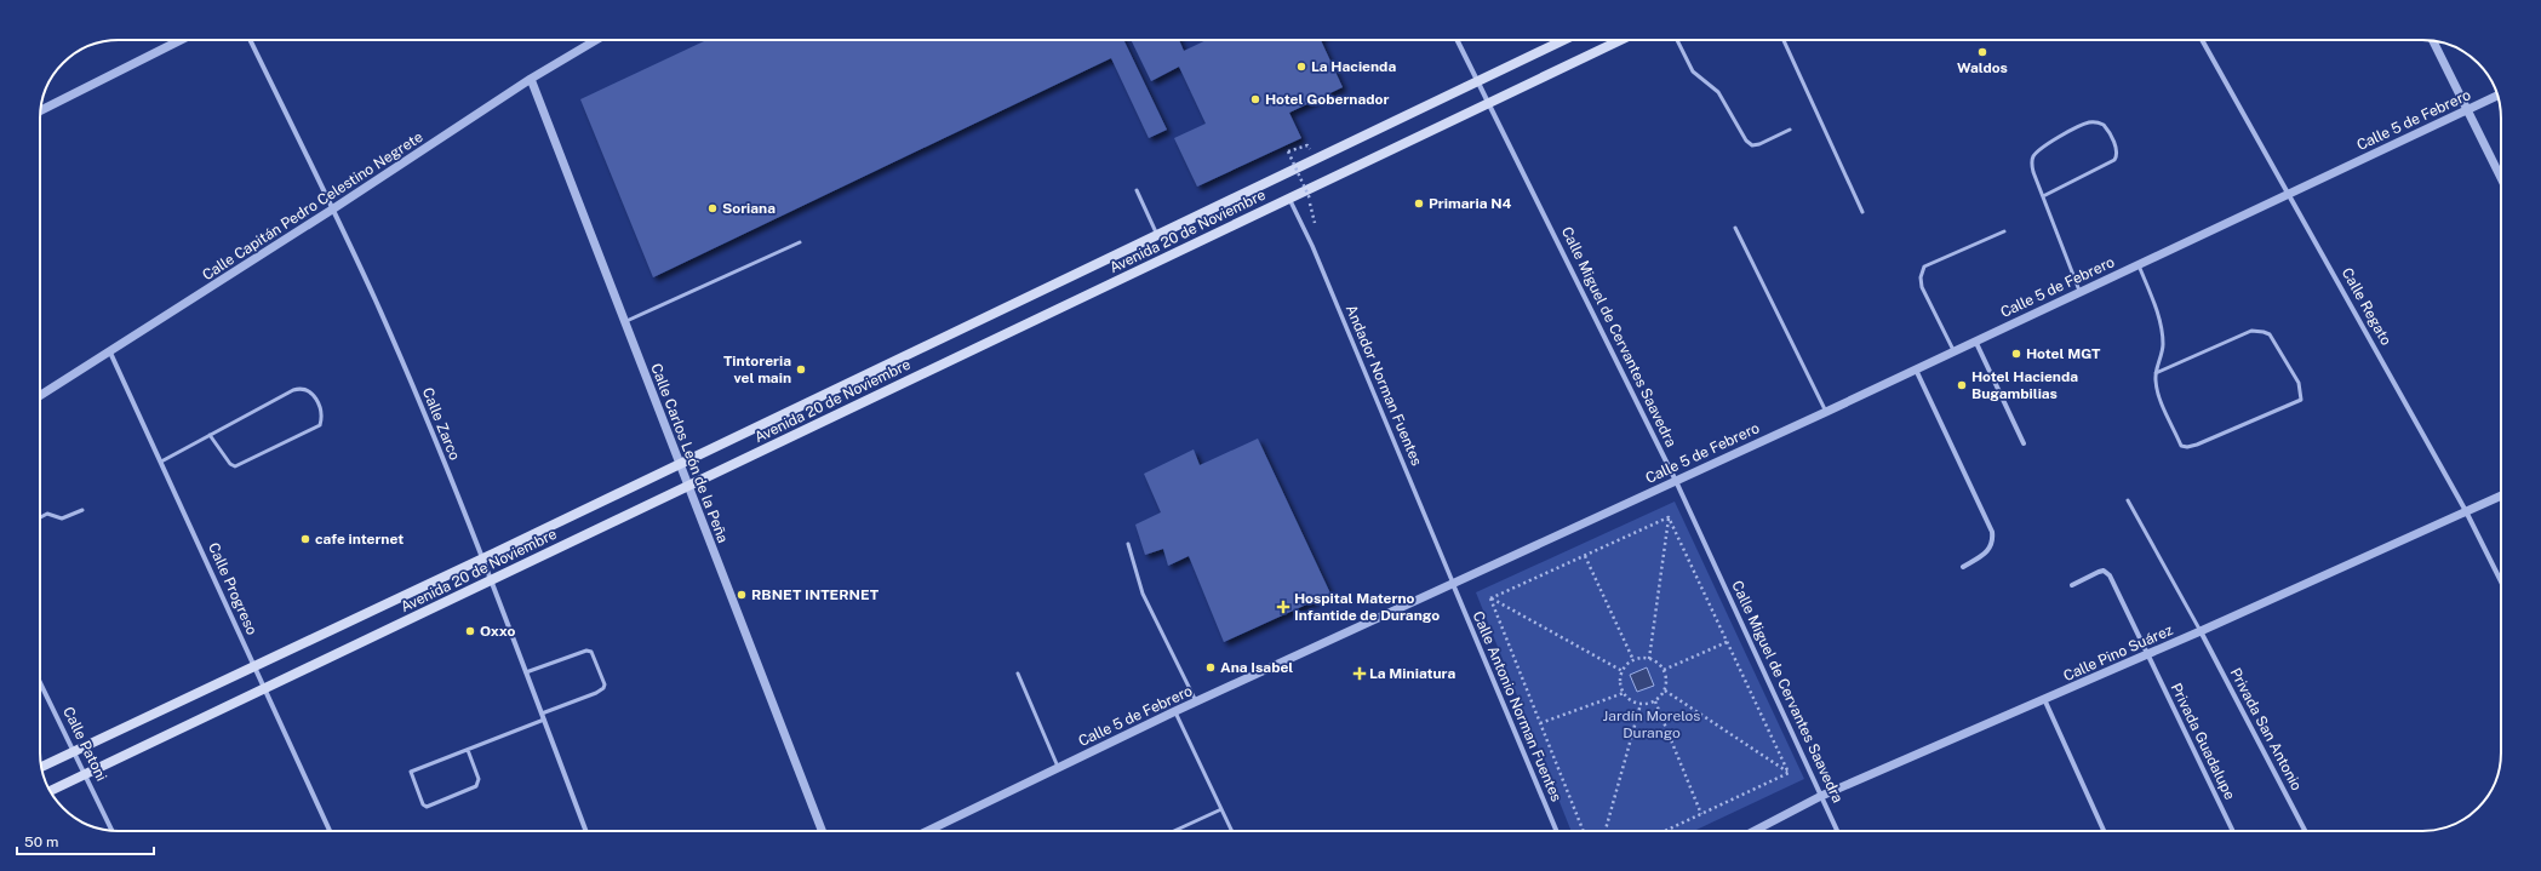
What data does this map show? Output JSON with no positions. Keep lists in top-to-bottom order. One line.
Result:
{"streets":{"main road":["Avenida 20 de Noviembre"],"street":["Calle 5 de Febrero","Calle Capitán Pedro Celestino Negrete","Calle Regato","Calle Miguel de Cervantes Saavedra","Andador Norman Fuentes","Calle Zarco","Calle Carlos León de la Peña","Calle Progreso","Calle Pino Suárez","Calle Antonio Norman Fuentes","Privada San Antonio","Privada Guadalupe","Calle Patoni"]},"crossings":[["Calle 5 de Febrero","Calle Regato"],["Calle 5 de Febrero","Calle Miguel de Cervantes Saavedra"],["Calle 5 de Febrero","Andador Norman Fuentes"],["Calle 5 de Febrero","Calle Antonio Norman Fuentes"],["Calle Capitán Pedro Celestino Negrete","Calle Zarco"],["Calle Capitán Pedro Celestino Negrete","Calle Carlos León de la Peña"],["Calle Capitán Pedro Celestino Negrete","Calle Progreso"],["Avenida 20 de Noviembre","Calle Miguel de Cervantes Saavedra"],["Avenida 20 de Noviembre","Andador Norman Fuentes"],["Avenida 20 de Noviembre","Calle Zarco"],["Avenida 20 de Noviembre","Calle Carlos León de la Peña"],["Avenida 20 de Noviembre","Calle Progreso"],["Avenida 20 de Noviembre","Calle Patoni"],["Calle Regato","Calle Pino Suárez"],["Calle Miguel de Cervantes Saavedra","Calle Pino Suárez"],["Andador Norman Fuentes","Calle Antonio Norman Fuentes"],["Calle Pino Suárez","Privada San Antonio"],["Calle Pino Suárez","Privada Guadalupe"]],"parks":["Jardín Morelos Durango"],"places":{"other":["Waldos","La Hacienda","Hotel Gobernador","Primaria N4","Soriana","Hotel MGT","Tintoreria vel main","Hotel Hacienda Bugambilias","cafe internet","RBNET INTERNET","Oxxo","Ana Isabel"],"health":["Hospital Materno Infantide de Durango","La Miniatura"]},"scale_bar":"50 m"}
